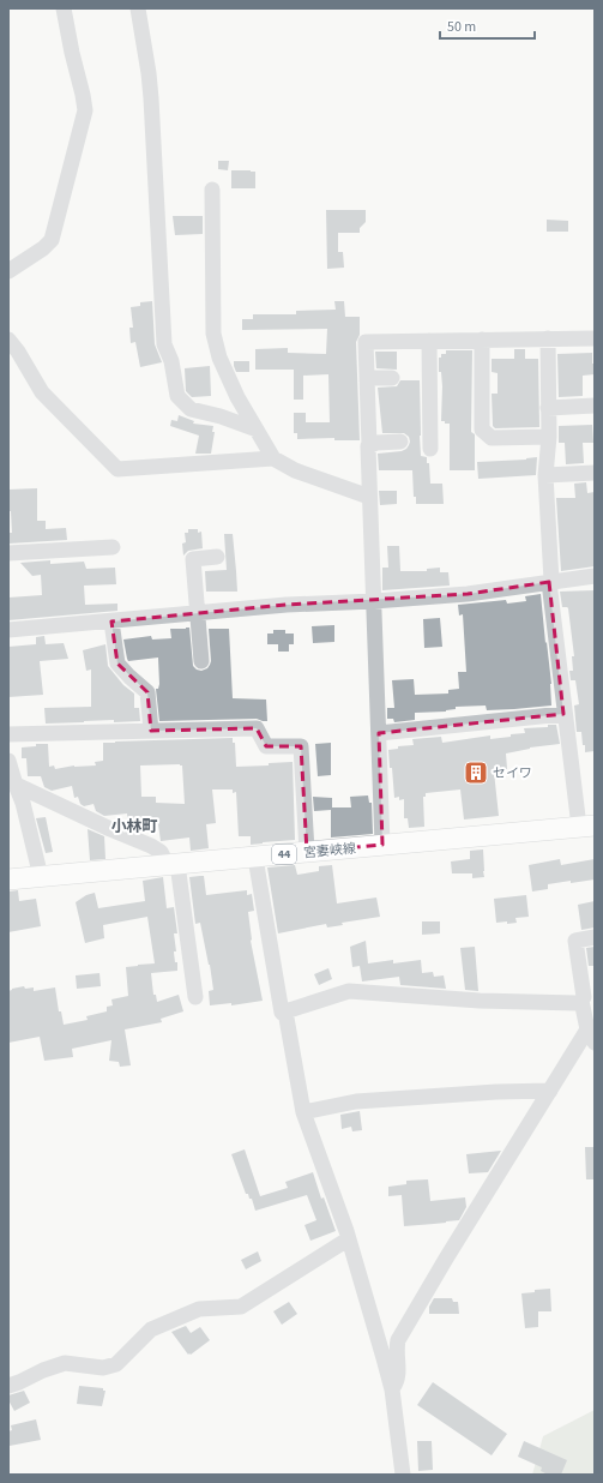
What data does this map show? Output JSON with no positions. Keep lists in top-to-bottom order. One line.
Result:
{"streets":{"main road":["宮妻峡線","44"]},"districts":["小林町"],"places":{"building":["セイワ"]},"scale_bar":"50 m"}
